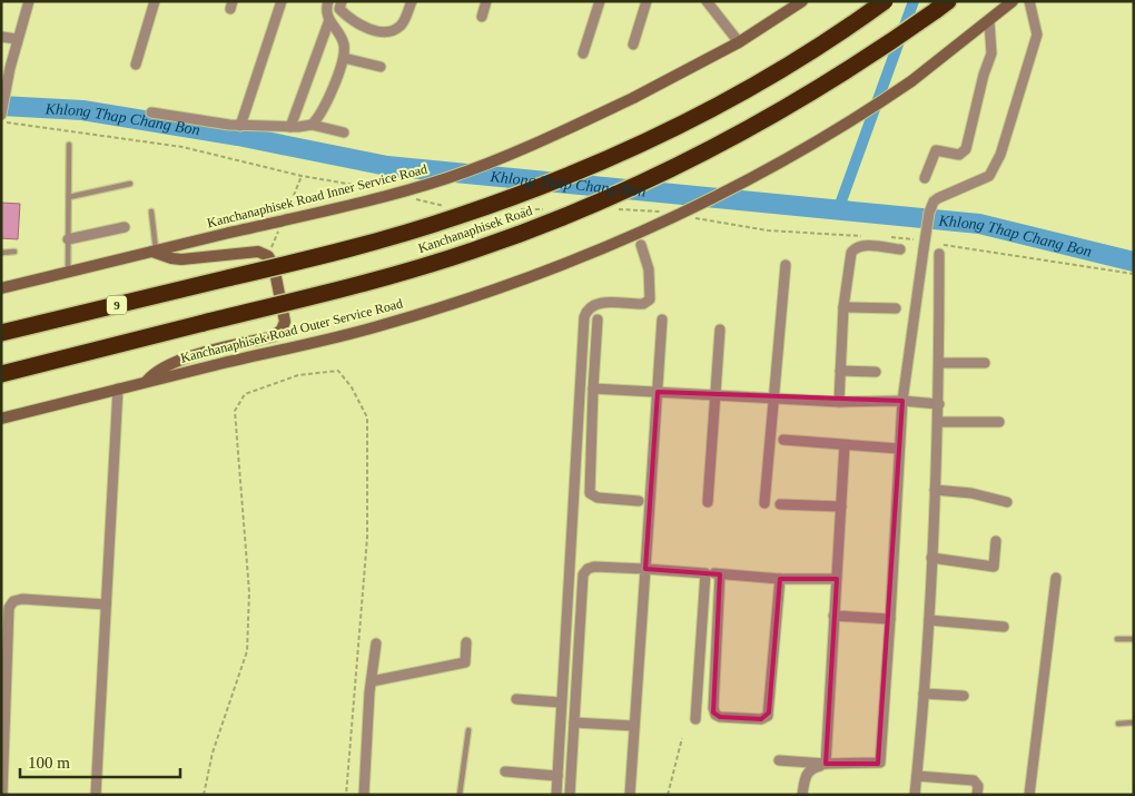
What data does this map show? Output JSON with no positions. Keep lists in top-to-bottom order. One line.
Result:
{"streets":{"highway":["Kanchanaphisek Road","9"],"main road":["Kanchanaphisek Road Inner Service Road","Kanchanaphisek Road Outer Service Road"]},"water":["Khlong Thap Chang Bon"],"scale_bar":"100 m"}
